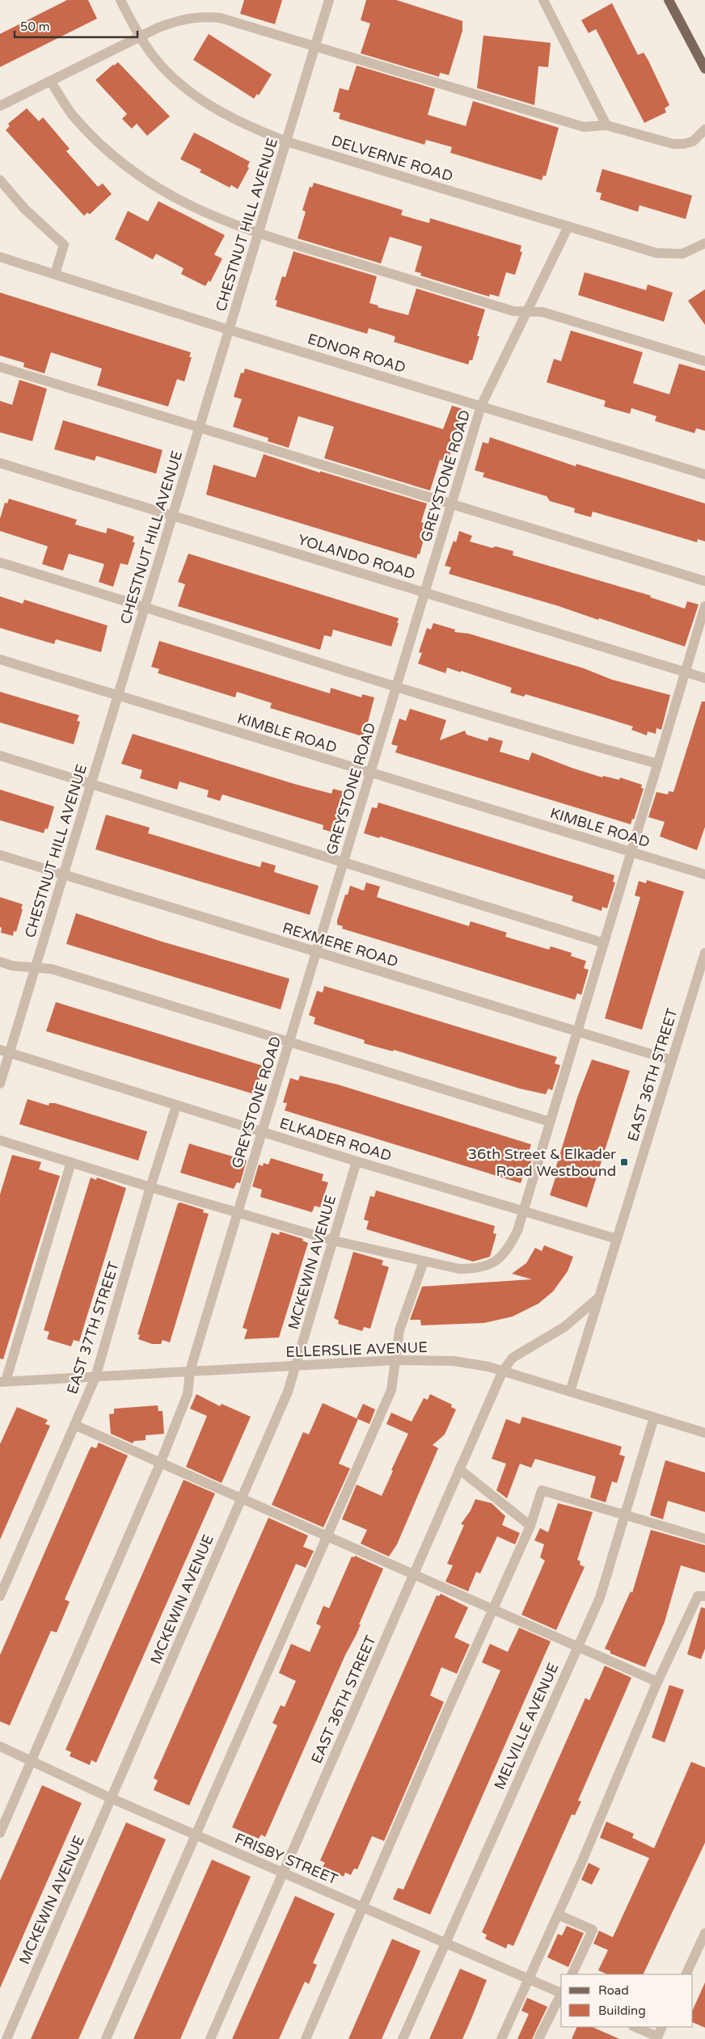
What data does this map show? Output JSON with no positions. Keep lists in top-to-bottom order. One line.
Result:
{"streets":{"street":["DELVERNE ROAD","CHESTNUT HILL AVENUE","EDNOR ROAD","GREYSTONE ROAD","YOLANDO ROAD","KIMBLE ROAD","REXMERE ROAD","EAST 36TH STREET","ELKADER ROAD","MCKEWIN AVENUE","EAST 37TH STREET","ELLERSLIE AVENUE","MELVILLE AVENUE","FRISBY STREET"]},"crossings":[["DELVERNE ROAD","CHESTNUT HILL AVENUE"],["DELVERNE ROAD","GREYSTONE ROAD"],["CHESTNUT HILL AVENUE","EDNOR ROAD"],["CHESTNUT HILL AVENUE","YOLANDO ROAD"],["CHESTNUT HILL AVENUE","KIMBLE ROAD"],["CHESTNUT HILL AVENUE","REXMERE ROAD"],["CHESTNUT HILL AVENUE","ELKADER ROAD"],["EDNOR ROAD","GREYSTONE ROAD"],["GREYSTONE ROAD","YOLANDO ROAD"],["GREYSTONE ROAD","KIMBLE ROAD"],["GREYSTONE ROAD","REXMERE ROAD"],["GREYSTONE ROAD","ELKADER ROAD"],["GREYSTONE ROAD","ELLERSLIE AVENUE"],["GREYSTONE ROAD","FRISBY STREET"],["REXMERE ROAD","EAST 36TH STREET"],["EAST 36TH STREET","ELKADER ROAD"],["EAST 36TH STREET","ELLERSLIE AVENUE"],["EAST 36TH STREET","FRISBY STREET"],["ELKADER ROAD","MCKEWIN AVENUE"],["ELKADER ROAD","EAST 37TH STREET"],["MCKEWIN AVENUE","ELLERSLIE AVENUE"],["MCKEWIN AVENUE","FRISBY STREET"],["EAST 37TH STREET","ELLERSLIE AVENUE"],["ELLERSLIE AVENUE","MELVILLE AVENUE"],["MELVILLE AVENUE","FRISBY STREET"]],"places":{"transit":["36th Street & Elkader Road Westbound"]},"legend":["Road","Building"],"scale_bar":"50 m"}
